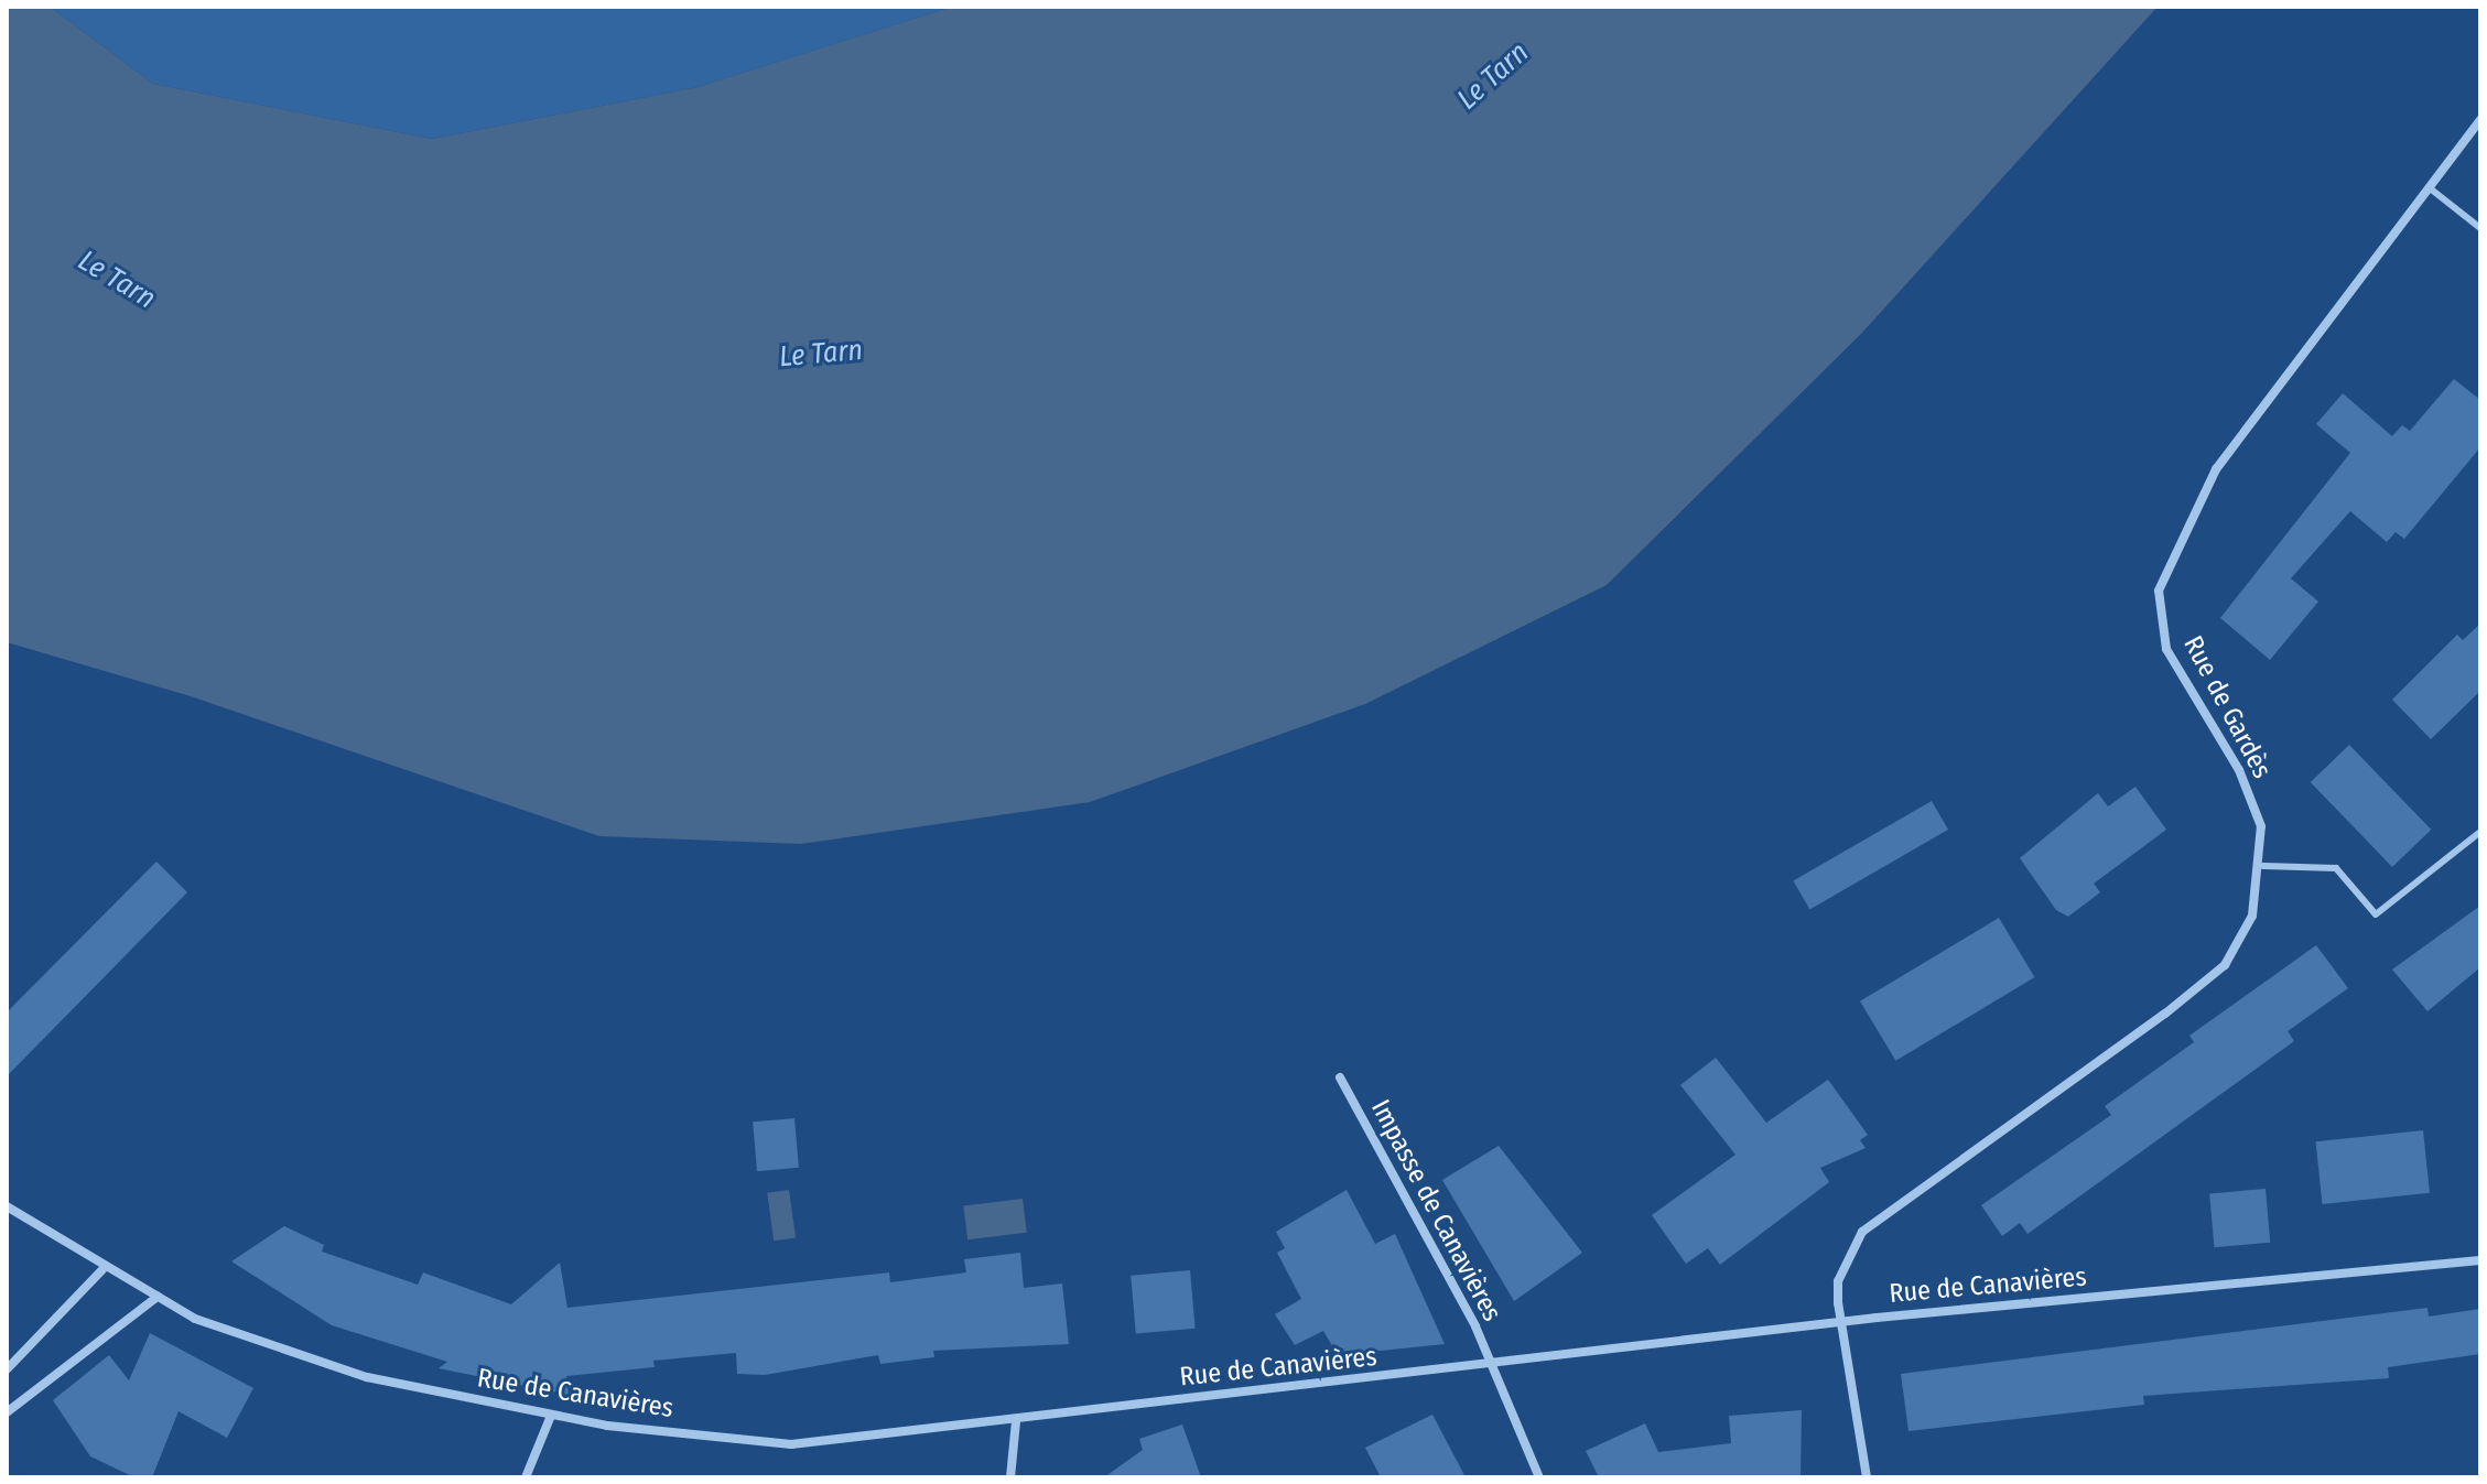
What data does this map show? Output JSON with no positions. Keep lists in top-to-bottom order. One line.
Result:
{"streets":{"street":["Rue de Gardès","Impasse de Canavières","Rue de Canavières"]},"crossings":[["Rue de Gardès","Rue de Canavières"],["Impasse de Canavières","Rue de Canavières"]],"water":["Le Tarn"]}
